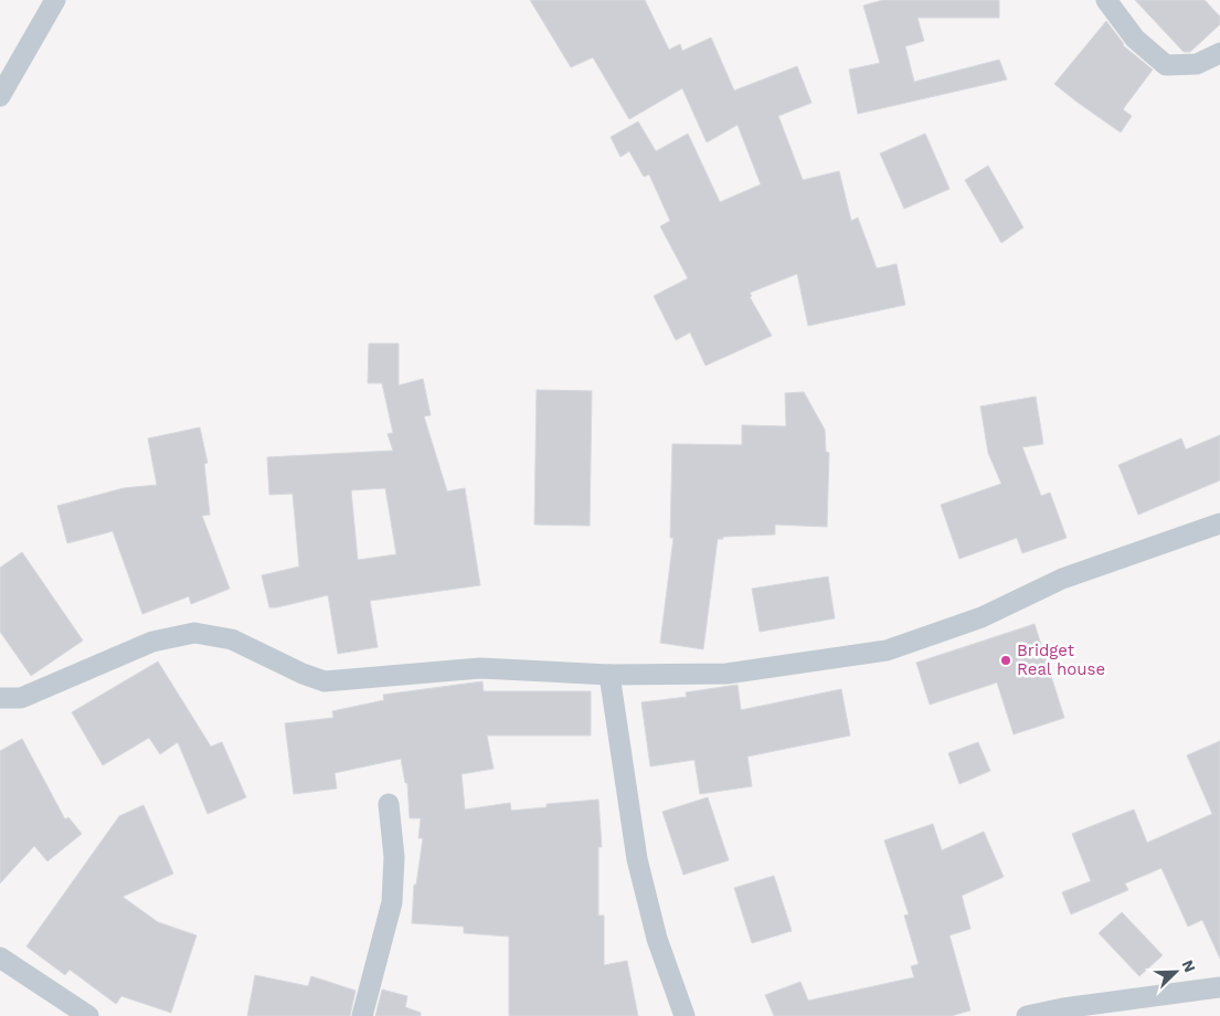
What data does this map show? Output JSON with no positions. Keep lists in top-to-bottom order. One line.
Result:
{"places":["Bridget Real house"],"north":"top right"}
